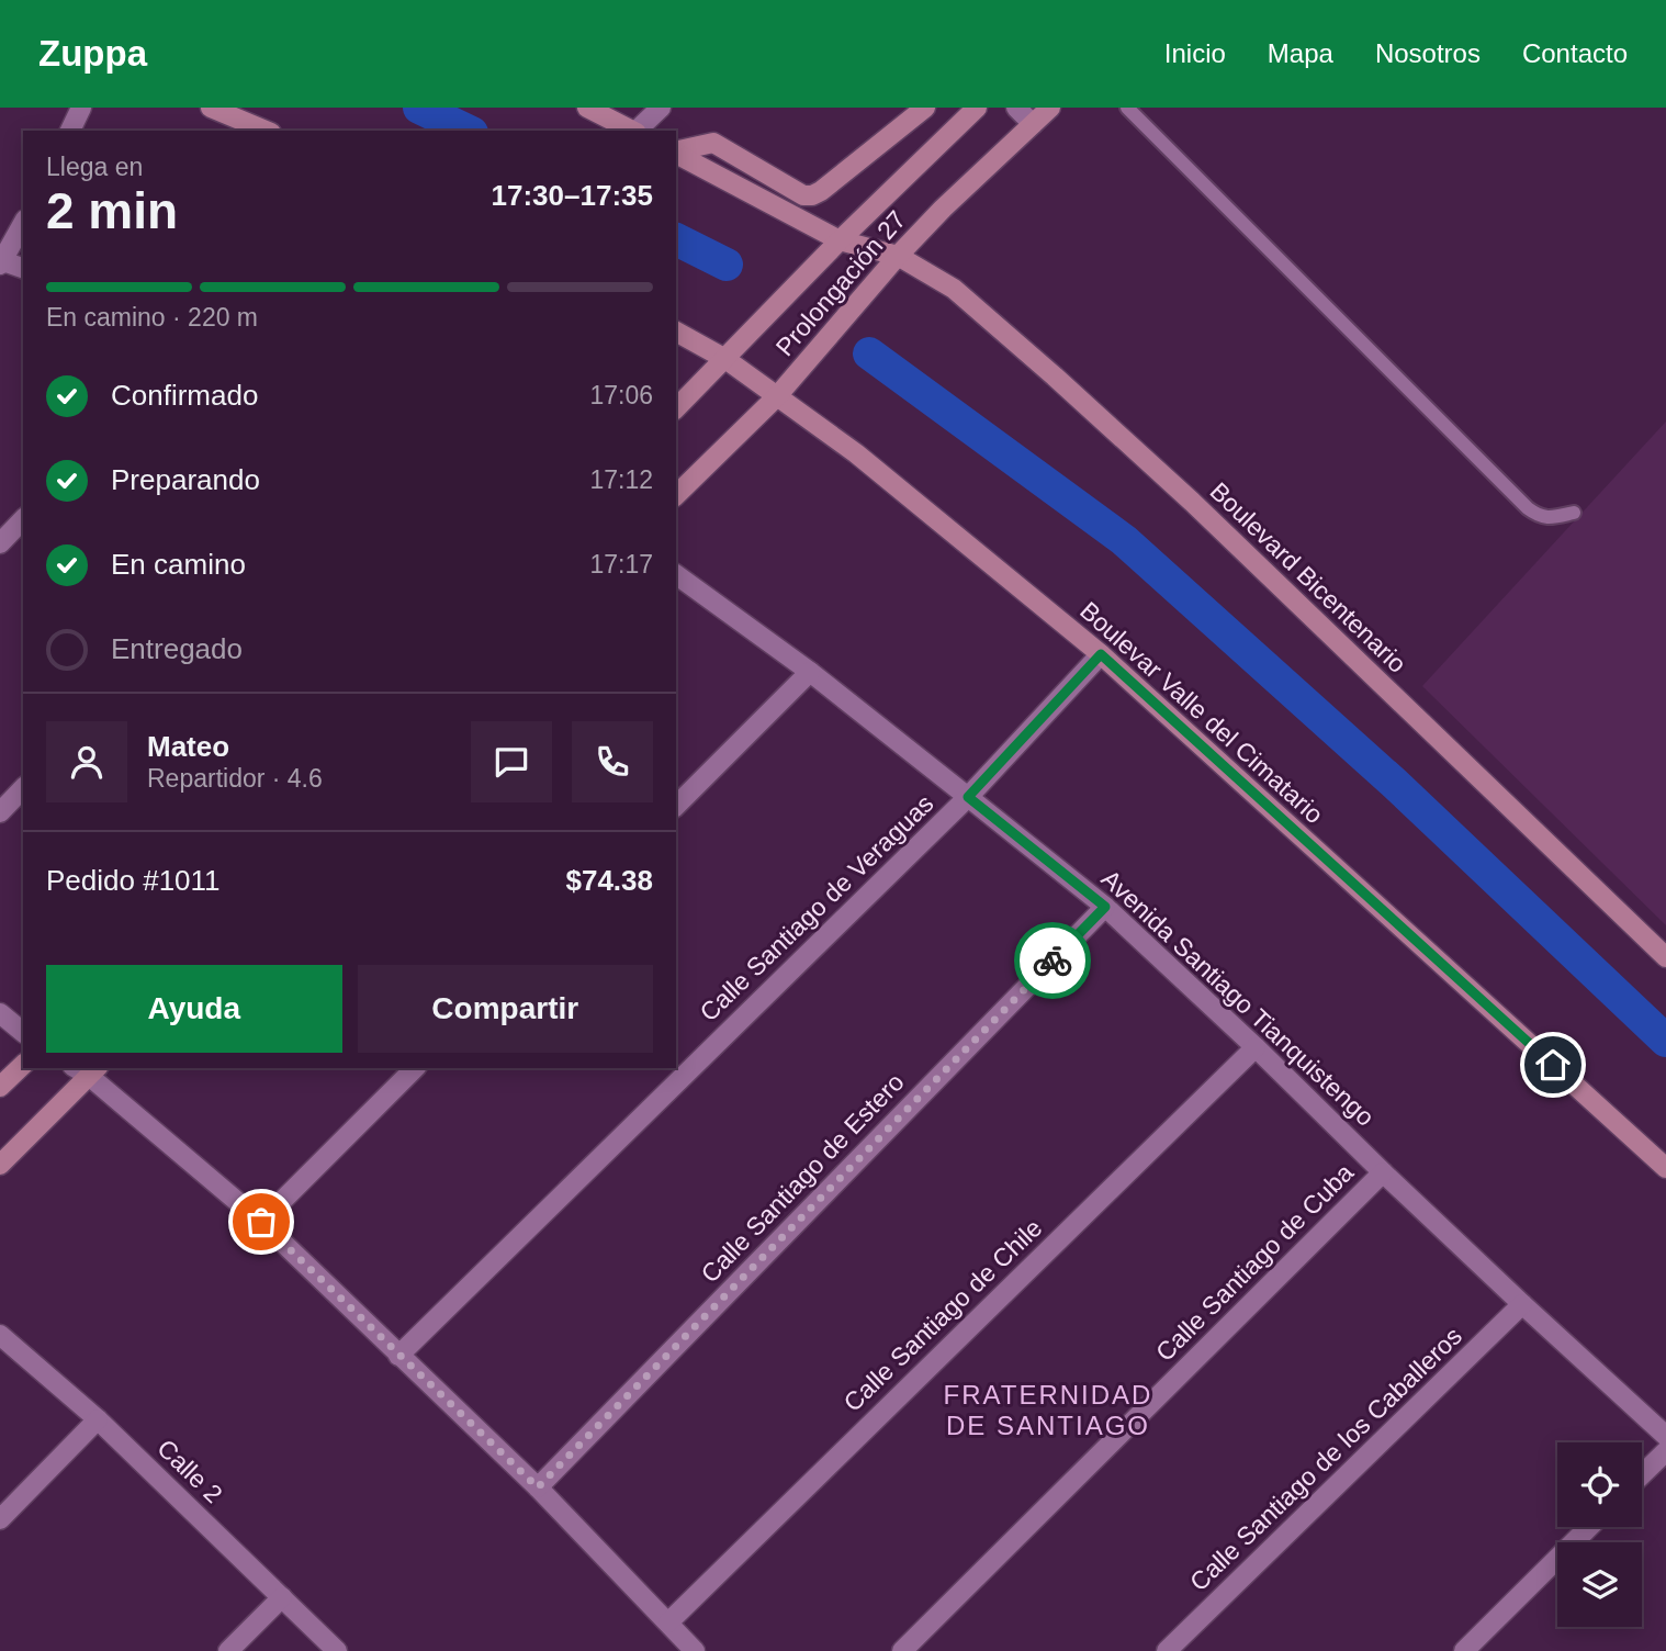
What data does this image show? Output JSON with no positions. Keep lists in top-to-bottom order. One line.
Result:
{"streets":{"main road":["Prolongación 27","Boulevard Bicentenario","Boulevar Valle del Cimatario"],"street":["Calle Santiago de Veraguas","Avenida Santiago Tianquistengo","Calle Santiago de Estero","Calle Santiago de Cuba","Calle Santiago de Chile","Calle Santiago de los Caballeros","Calle 2"]},"crossings":[["Prolongación 27","Boulevard Bicentenario"],["Prolongación 27","Boulevar Valle del Cimatario"],["Boulevar Valle del Cimatario","Calle Santiago de Veraguas"],["Calle Santiago de Veraguas","Avenida Santiago Tianquistengo"],["Avenida Santiago Tianquistengo","Calle Santiago de Estero"],["Avenida Santiago Tianquistengo","Calle Santiago de Cuba"],["Avenida Santiago Tianquistengo","Calle Santiago de Chile"],["Avenida Santiago Tianquistengo","Calle Santiago de los Caballeros"]],"districts":["FRATERNIDAD DE SANTIAGO"],"page":{"header":"Zuppa","nav":["Inicio","Mapa","Nosotros","Contacto"],"heading":["2 min","Llega en","17:30–17:35"],"panel":["Mateo","Repartidor · 4.6","Pedido #1011","$74.38"],"bar":"En camino · 220 m","list":[["Confirmado","17:06"],["Preparando","17:12"],["En camino","17:17"],"Entregado"],"buttons":["Ayuda","Compartir"]}}
